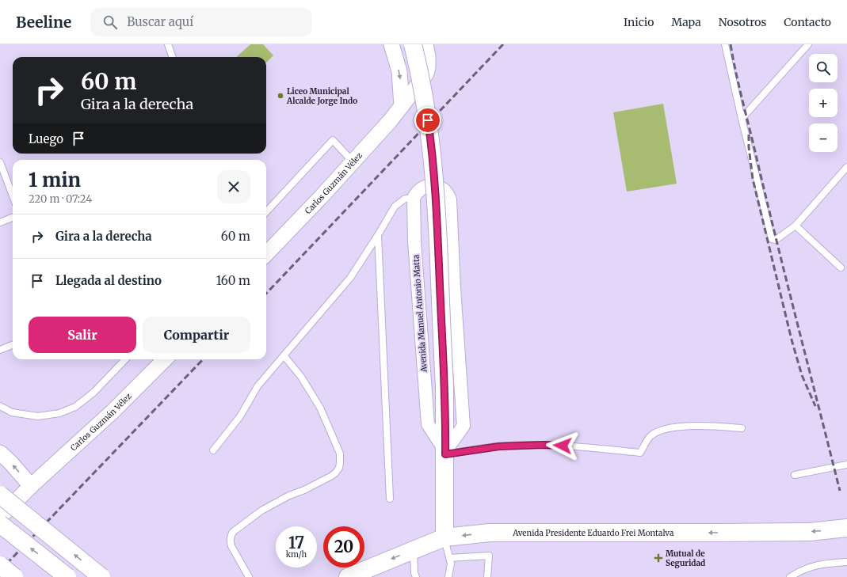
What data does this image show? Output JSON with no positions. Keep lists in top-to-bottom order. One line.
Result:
{"streets":{"main road":["Avenida Presidente Eduardo Frei Montalva"],"street":["Carlos Guzmán Vélez","Avenida Manuel Antonio Matta"]},"one_way":["Avenida Presidente Eduardo Frei Montalva"],"places":{"other":["Liceo Municipal Alcalde Jorge Indo"],"health":["Mutual de Seguridad"]},"page":{"header":"Beeline","search":"Buscar aquí","nav":["Inicio","Mapa","Nosotros","Contacto"],"map_buttons":["+","−"],"turn":["60 m","Gira a la derecha"],"then":"Luego","heading":["1 min","220 m · 07:24"],"list":[{"name":"Gira a la derecha","value":"60 m"},{"name":"Llegada al destino","value":"160 m"}],"buttons":["Salir","Compartir"],"speed":"17 km/h","limit":"20"}}
